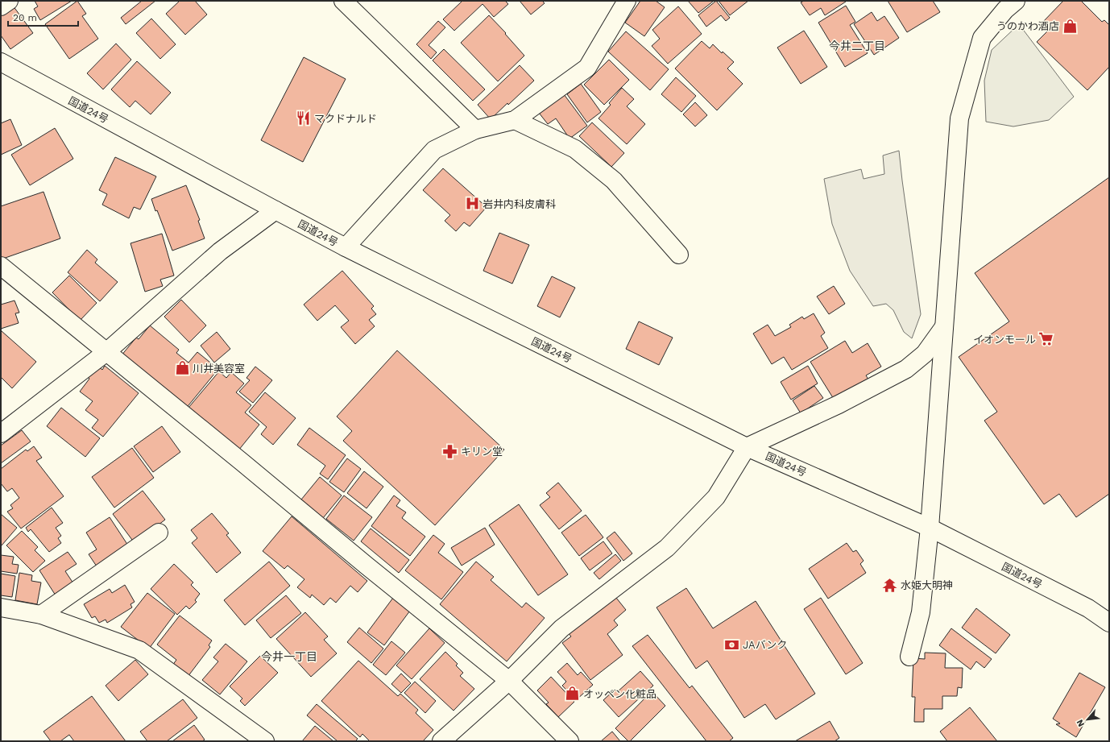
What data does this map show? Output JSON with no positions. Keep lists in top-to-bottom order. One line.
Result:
{"streets":{"main road":["国道24号"]},"districts":["今井二丁目","今井一丁目"],"places":{"shop":["うのかわ酒店","川井美容室","オッペン化粧品"],"restaurant":["マクドナルド"],"hospital":["岩井内科皮膚科"],"supermarket":["イオンモール"],"pharmacy":["キリン堂"],"temple":["水姫大明神"],"bank":["JAバンク"]},"scale_bar":"20 m","north":"bottom left"}
